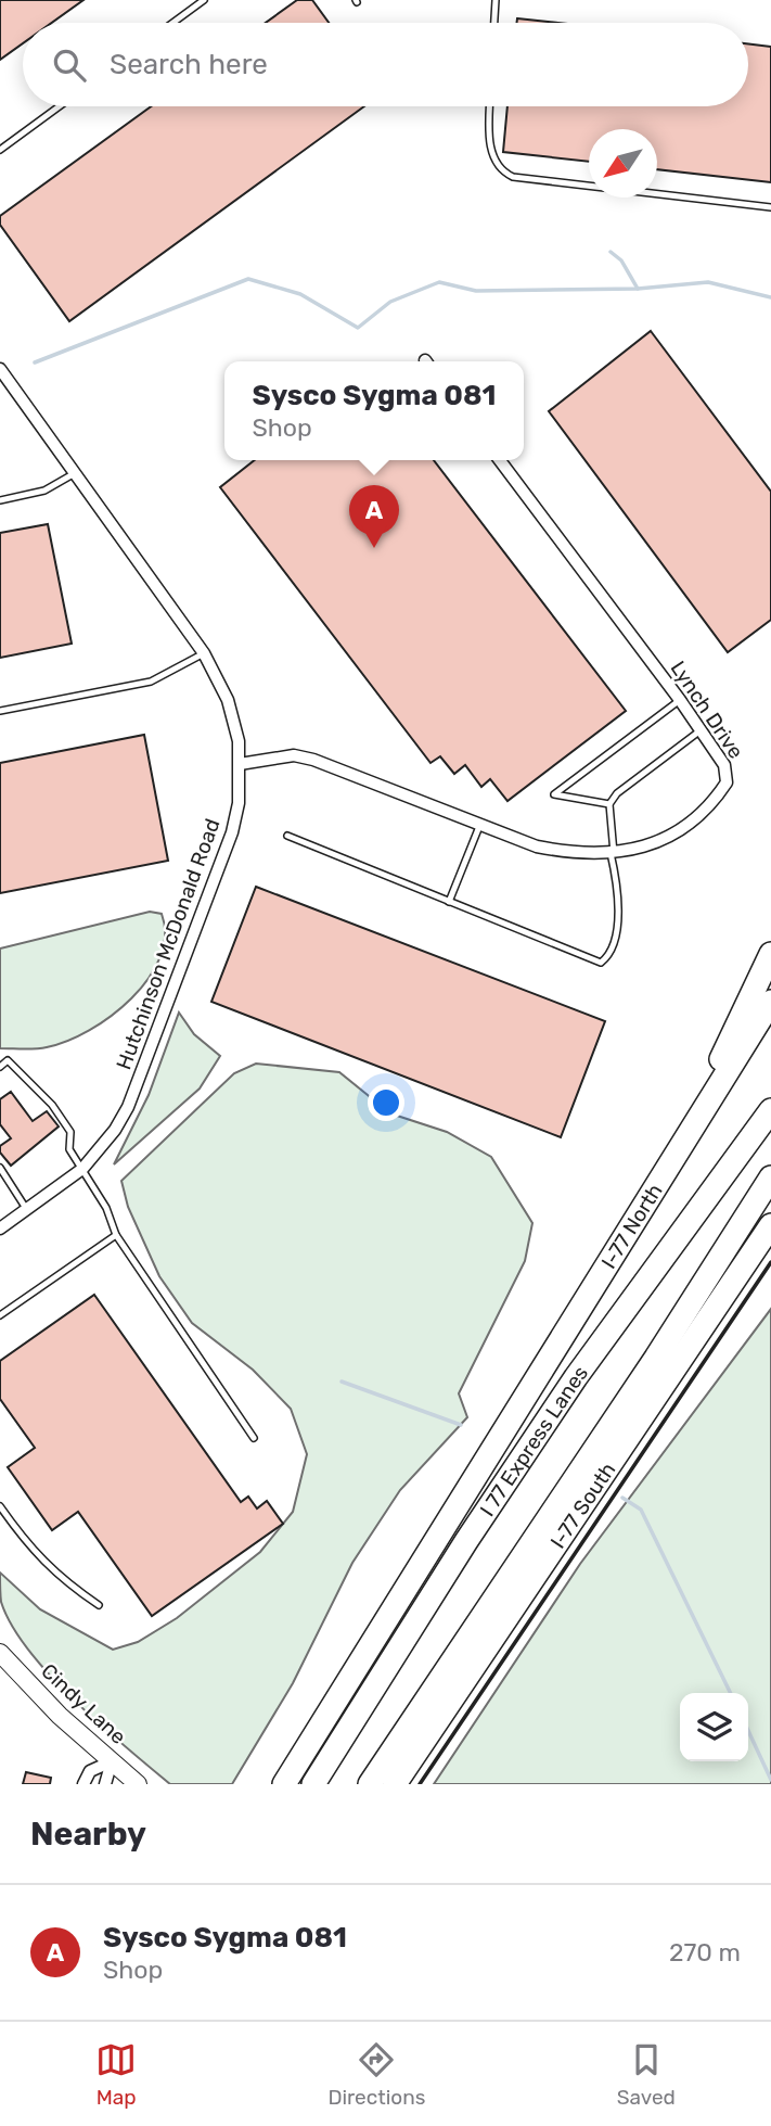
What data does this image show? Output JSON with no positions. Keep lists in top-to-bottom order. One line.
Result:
{"streets":{"highway":["I-77 North","I 77 Express Lanes","I-77 South"],"main road":["Cindy Lane"],"street":["Lynch Drive","Hutchinson McDonald Road"]},"crossings":[["Lynch Drive","Hutchinson McDonald Road"]],"north":"bottom left","page":{"search":"Search here","popup":["Sysco Sygma 081","Shop"],"pins":"A","heading":"Nearby","list":[{"mark":"A","name":"Sysco Sygma 081","note":"Shop","value":"270 m"}],"nav":["Map","Directions","Saved"]}}
